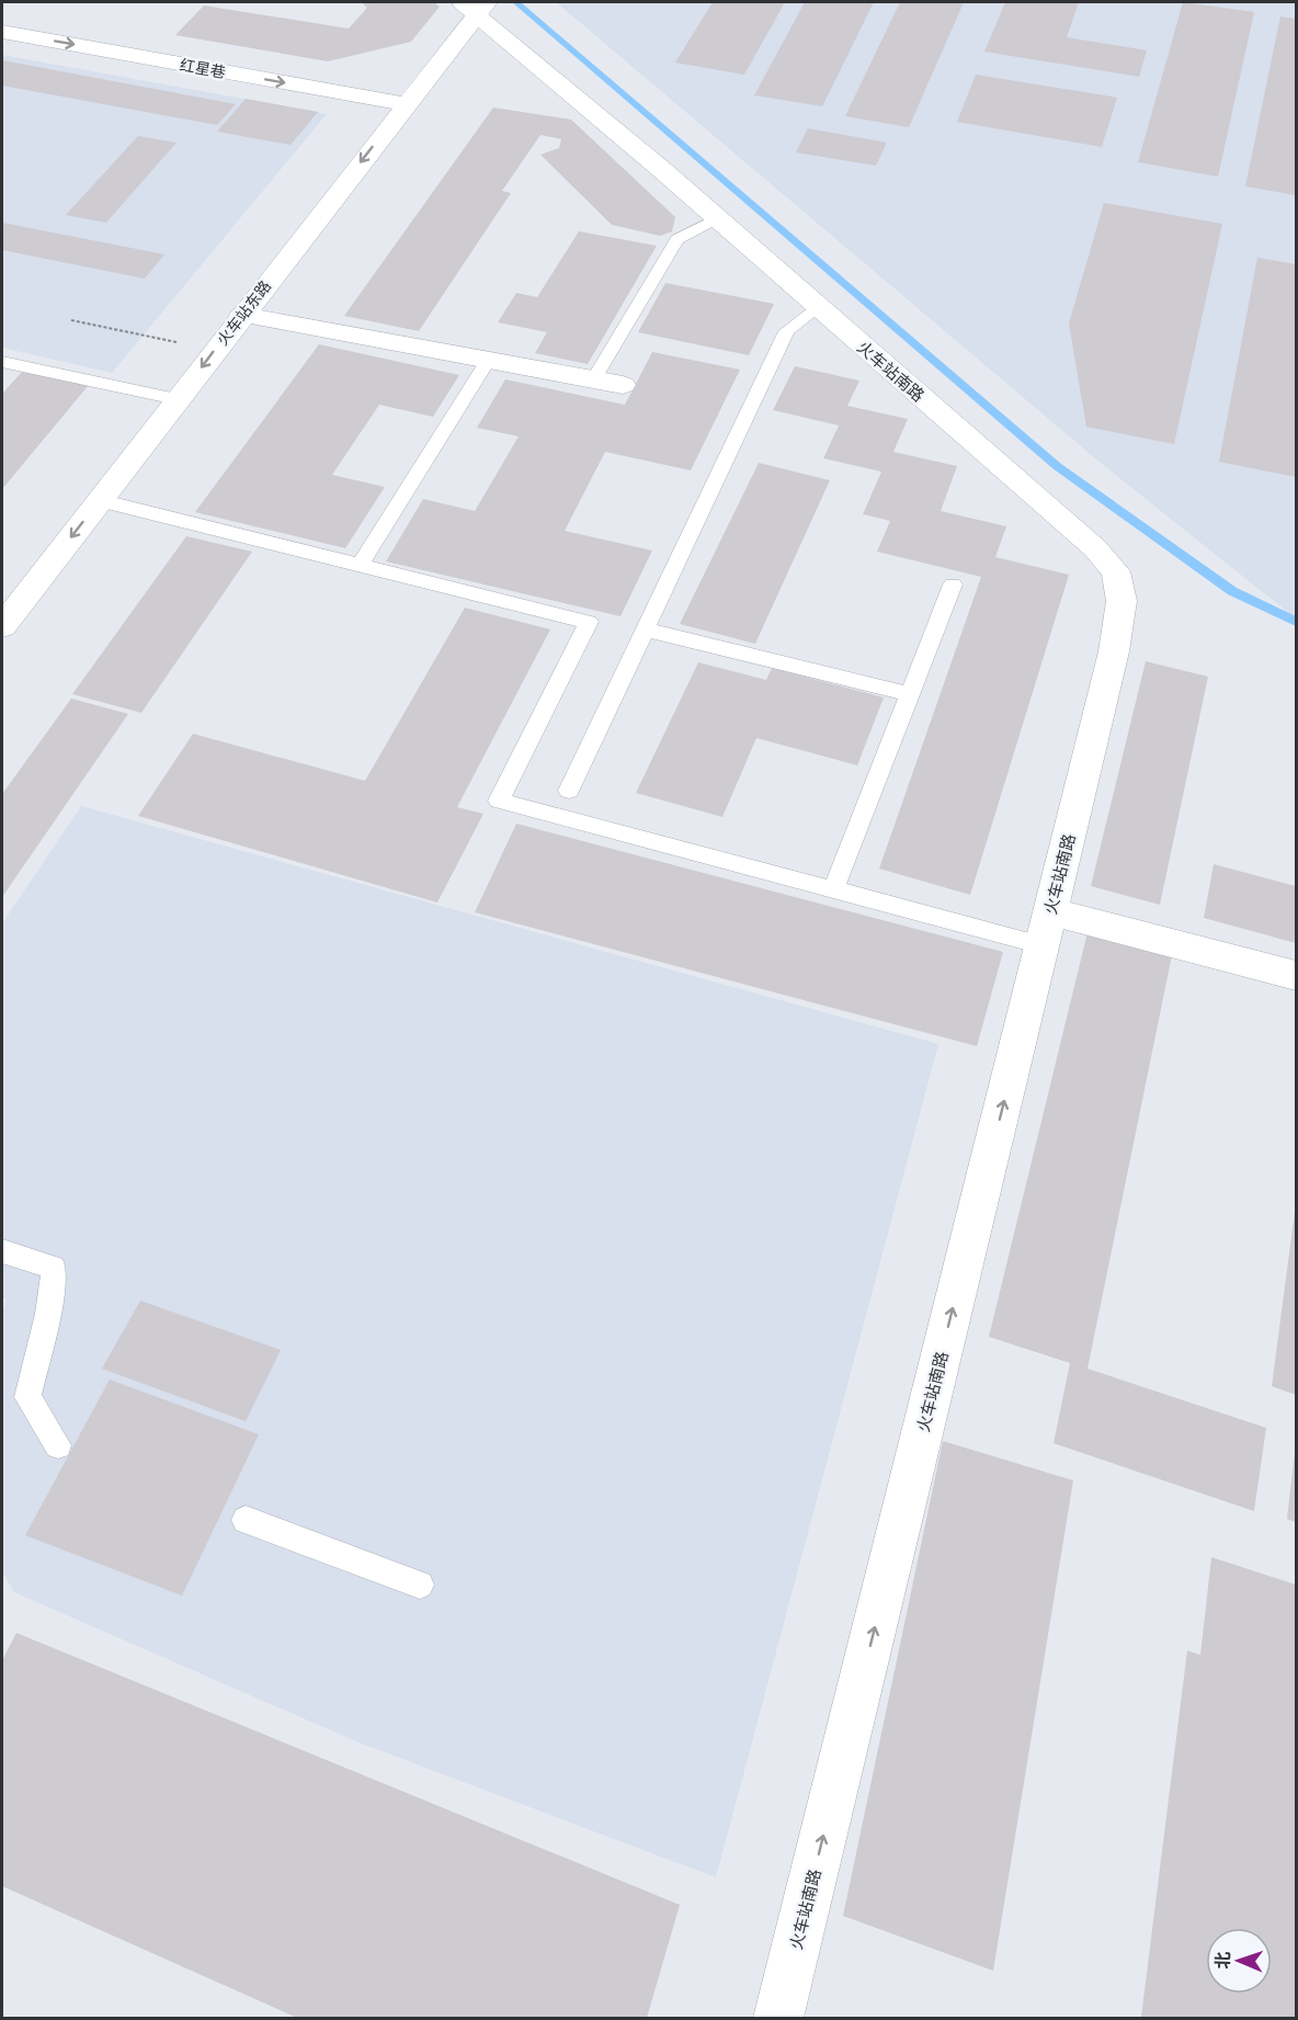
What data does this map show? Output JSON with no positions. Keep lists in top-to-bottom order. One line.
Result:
{"streets":{"street":["红星巷","火车站东路","火车站南路"]},"crossings":[["红星巷","火车站东路"],["火车站东路","火车站南路"]],"one_way":["火车站东路","火车站南路"],"north":"left"}
